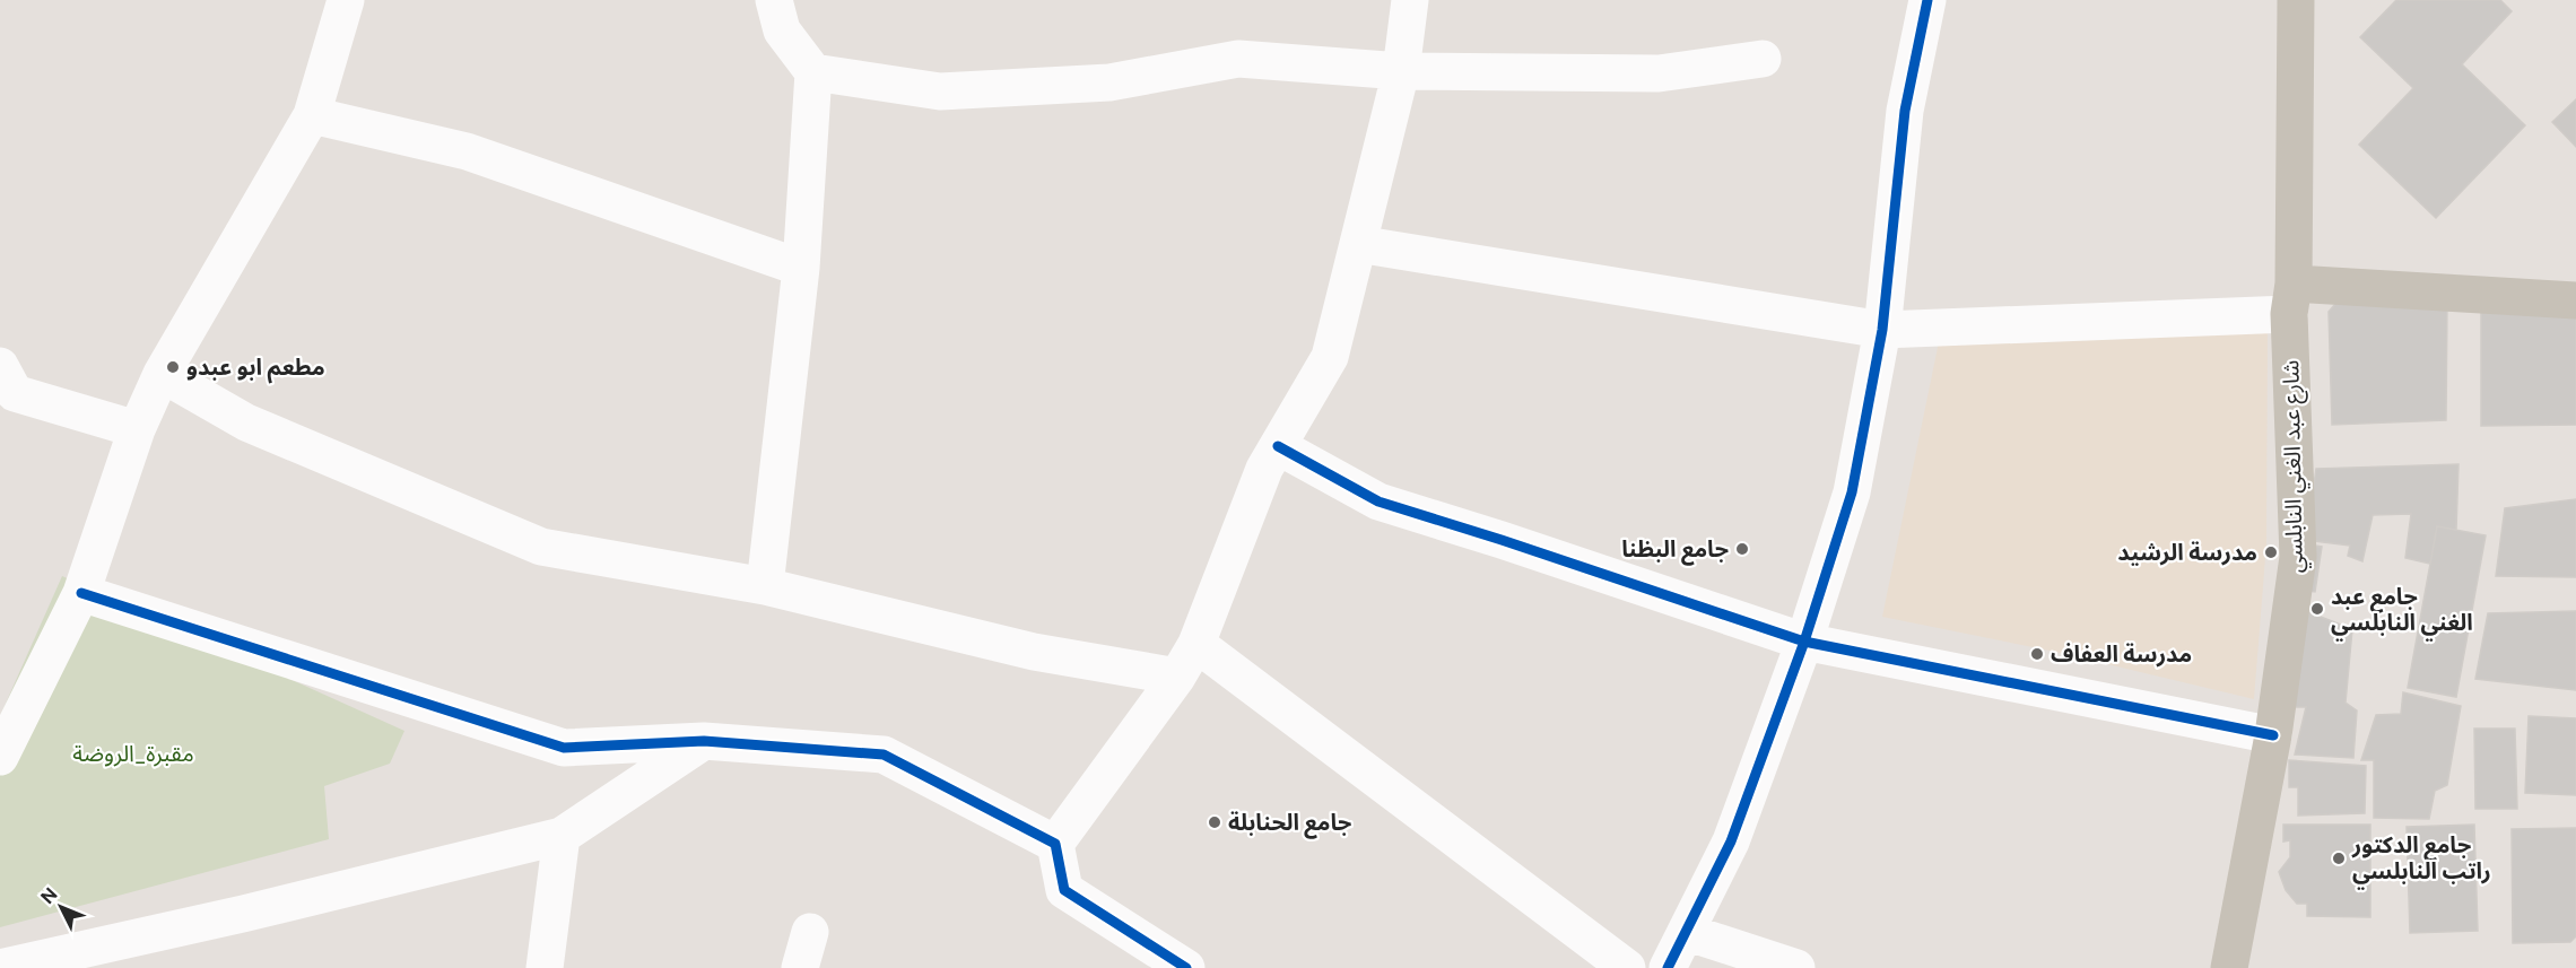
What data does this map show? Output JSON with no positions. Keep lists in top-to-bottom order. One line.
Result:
{"streets":{"main road":["شارع عبد الغني النابلسي"]},"parks":["مقبرة_الروضة"],"places":["مطعم ابو عبدو","جامع البظنا","مدرسة الرشيد","جامع عبد الغني النابلسي","مدرسة العفاف","جامع الحنابلة","جامع الدكتور راتب النابلسي"],"north":"top left"}
